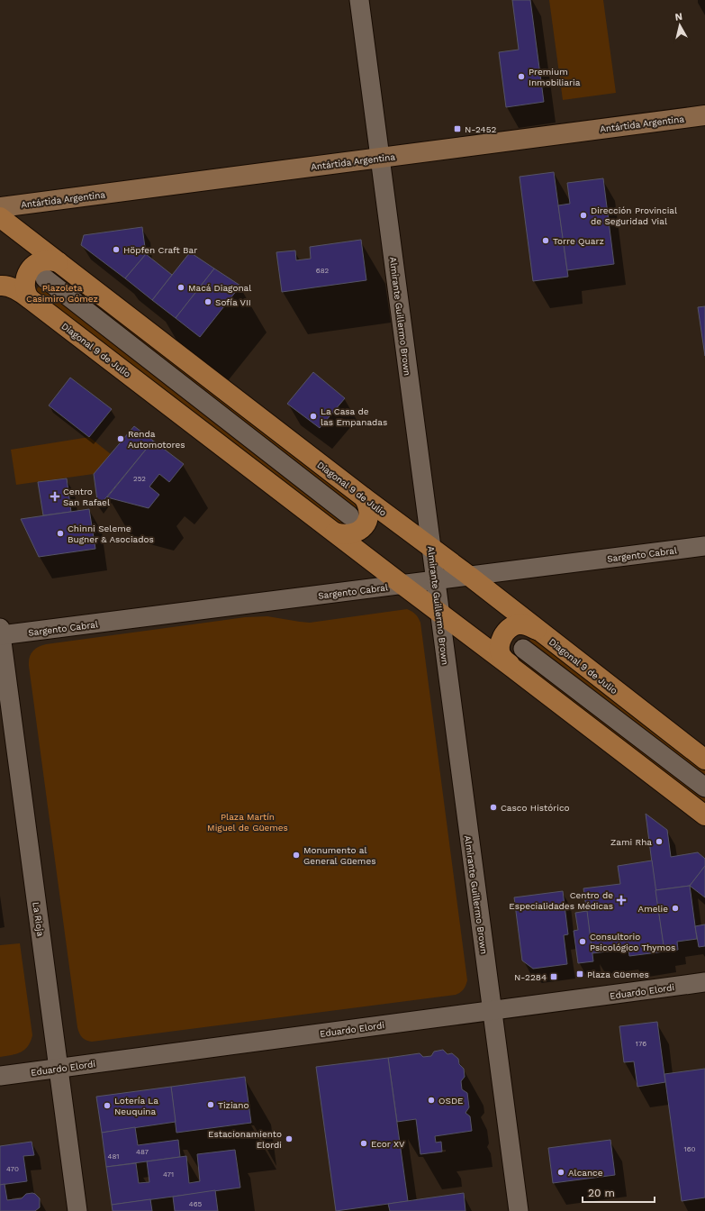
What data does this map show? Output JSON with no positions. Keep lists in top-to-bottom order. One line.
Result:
{"streets":{"main road":["Antártida Argentina","Diagonal 9 de Julio"],"street":["Almirante Guillermo Brown","Sargento Cabral","La Rioja","Eduardo Elordi"]},"crossings":[["Antártida Argentina","Almirante Guillermo Brown"],["Almirante Guillermo Brown","Diagonal 9 de Julio"],["Almirante Guillermo Brown","Sargento Cabral"],["Almirante Guillermo Brown","Eduardo Elordi"],["Diagonal 9 de Julio","Sargento Cabral"],["Sargento Cabral","La Rioja"],["La Rioja","Eduardo Elordi"]],"parks":["Plazoleta Casimiro Gómez","Plaza Martín Miguel de Güemes"],"places":{"other":["Premium Inmobiliaria","Dirección Provincial de Seguridad Vial","Torre Quarz","Höpfen Craft Bar","Macá Diagonal","Sofía VII","La Casa de las Empanadas","Renda Automotores","Chinni Seleme Bugner & Asociados","Casco Histórico","Zami Rha","Monumento al General Güemes","Amelie","Consultorio Psicológico Thymos","OSDE","Tiziano","Lotería La Neuquina","Estacionamiento Elordi","Ecor XV","Alcance"],"transit":["N-2452","Plaza Güemes","N-2284"],"health":["Centro San Rafael","Centro de Especialidades Médicas"]},"house_numbers":["682","252","176","160","487","481","470","471","465"],"scale_bar":"20 m","north":"top"}
